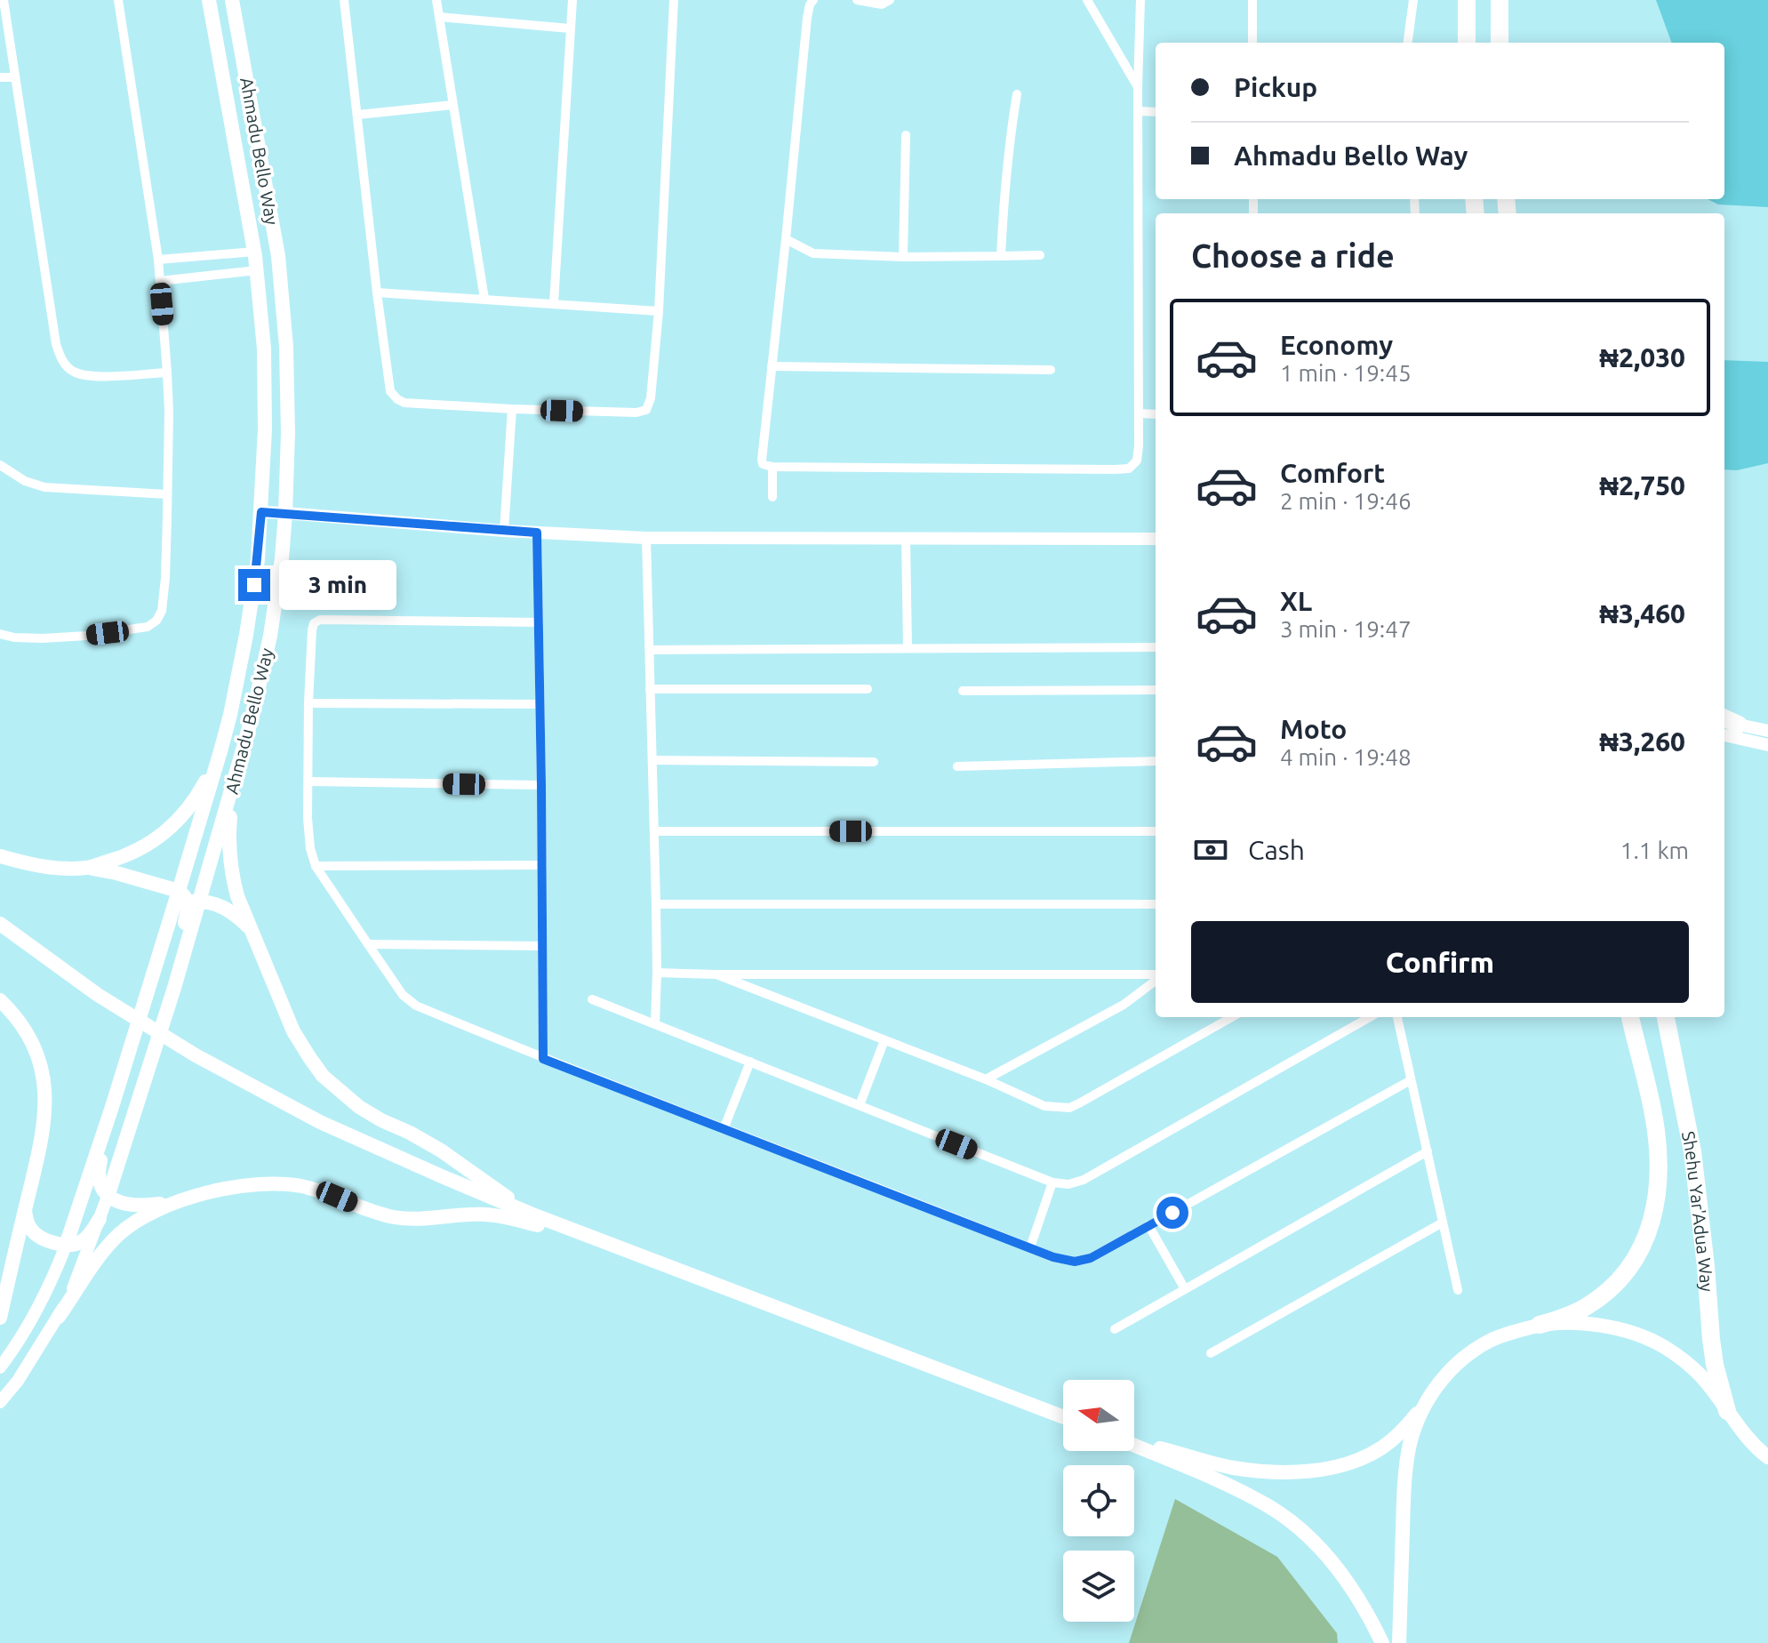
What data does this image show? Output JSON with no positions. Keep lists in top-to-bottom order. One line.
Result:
{"streets":{"highway":["Shehu Yar'Adua Way"],"main road":["Ahmadu Bello Way"]},"north":"left","page":{"banner":["Pickup","Ahmadu Bello Way"],"heading":"Choose a ride","list":[{"name":"Economy","note":"1 min · 19:45","value":"₦2,030"},{"name":"Comfort","note":"2 min · 19:46","value":"₦2,750"},{"name":"XL","note":"3 min · 19:47","value":"₦3,460"},{"name":"Moto","note":"4 min · 19:48","value":"₦3,260"}],"bubble":"3 min","pay":["Cash","1.1 km"],"buttons":"Confirm"}}
